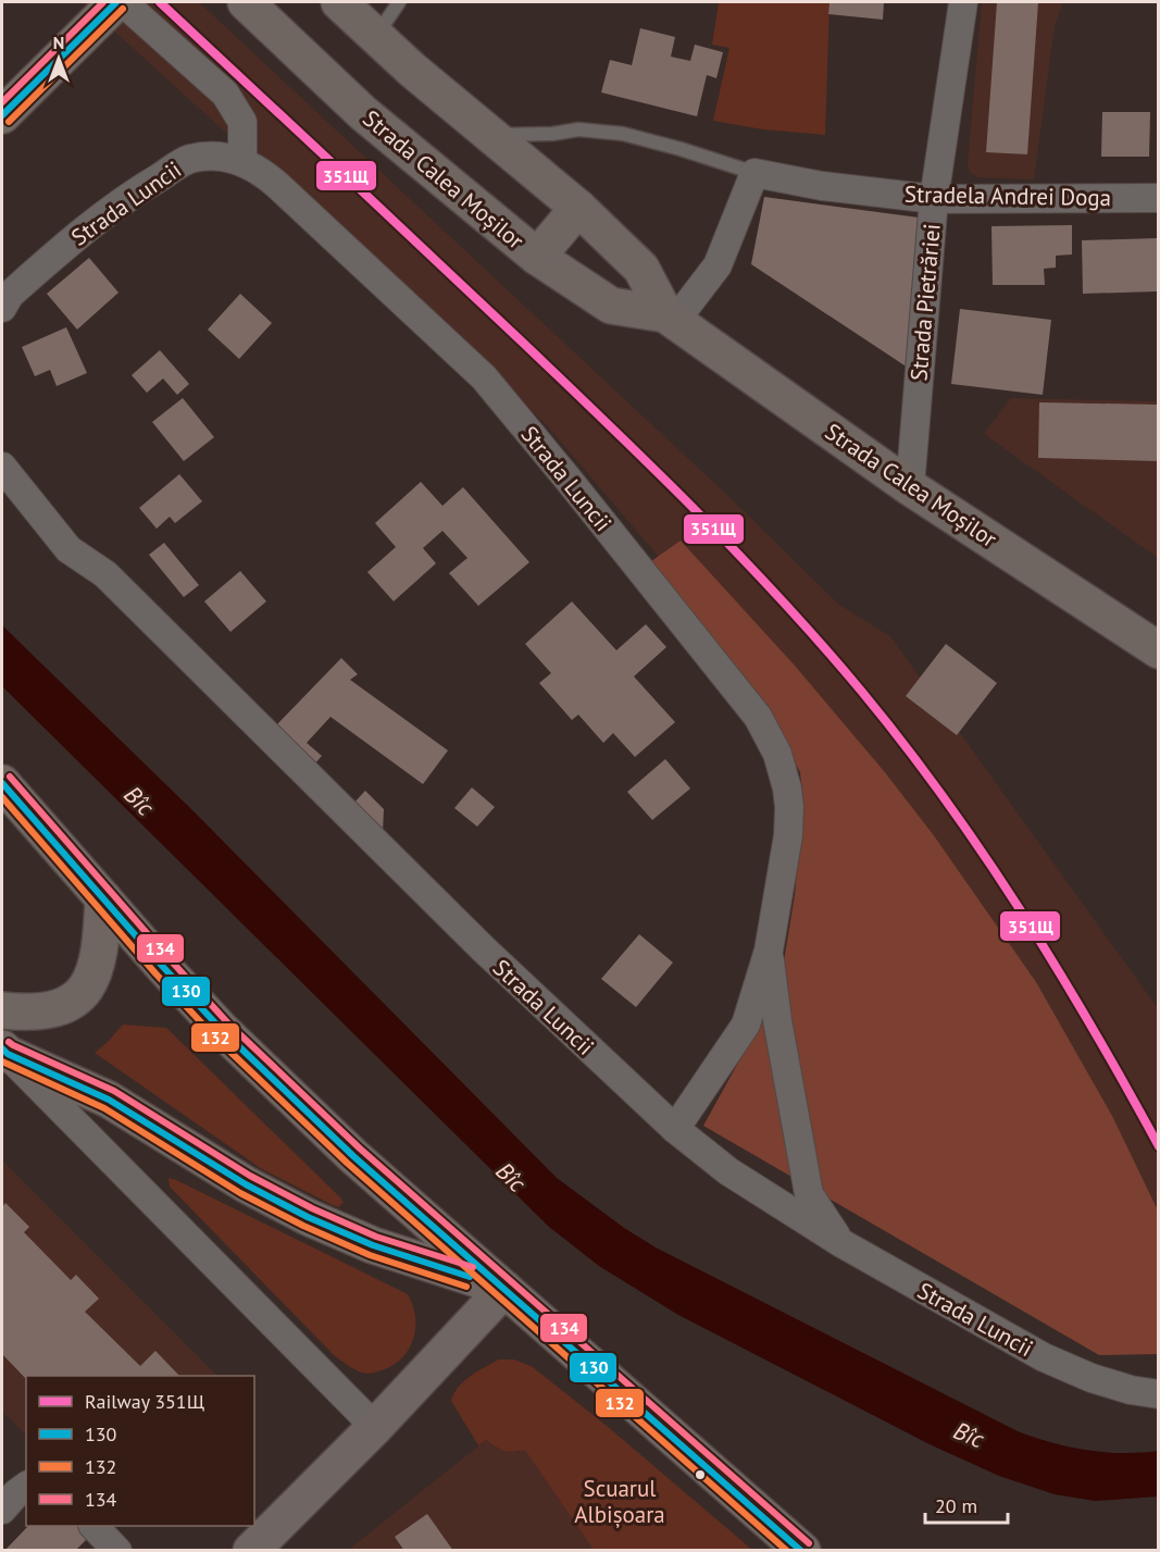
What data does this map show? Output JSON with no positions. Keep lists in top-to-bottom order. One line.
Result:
{"streets":{"main road":["Strada Calea Moșilor"],"street":["Stradela Andrei Doga","Strada Luncii","Strada Pietrăriei"]},"crossings":[["Strada Calea Moșilor","Strada Pietrăriei"],["Stradela Andrei Doga","Strada Pietrăriei"]],"water":["Bîc"],"parks":["Scuarul Albișoara"],"lines":["rail line 351Щ","transit line 130","transit line 134","transit line 132"],"legend":["Railway 351Щ","130","132","134"],"scale_bar":"20 m","north":"top"}
